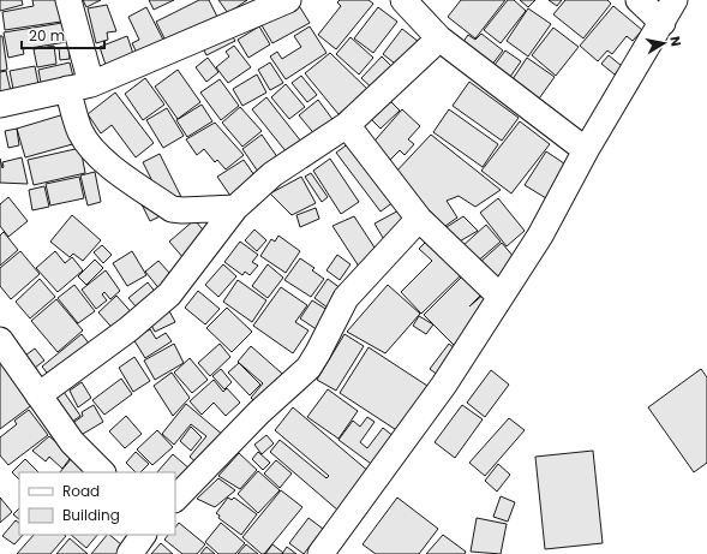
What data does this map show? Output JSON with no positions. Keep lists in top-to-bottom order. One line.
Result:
{"legend":["Road","Building"],"scale_bar":"20 m","north":"right"}
